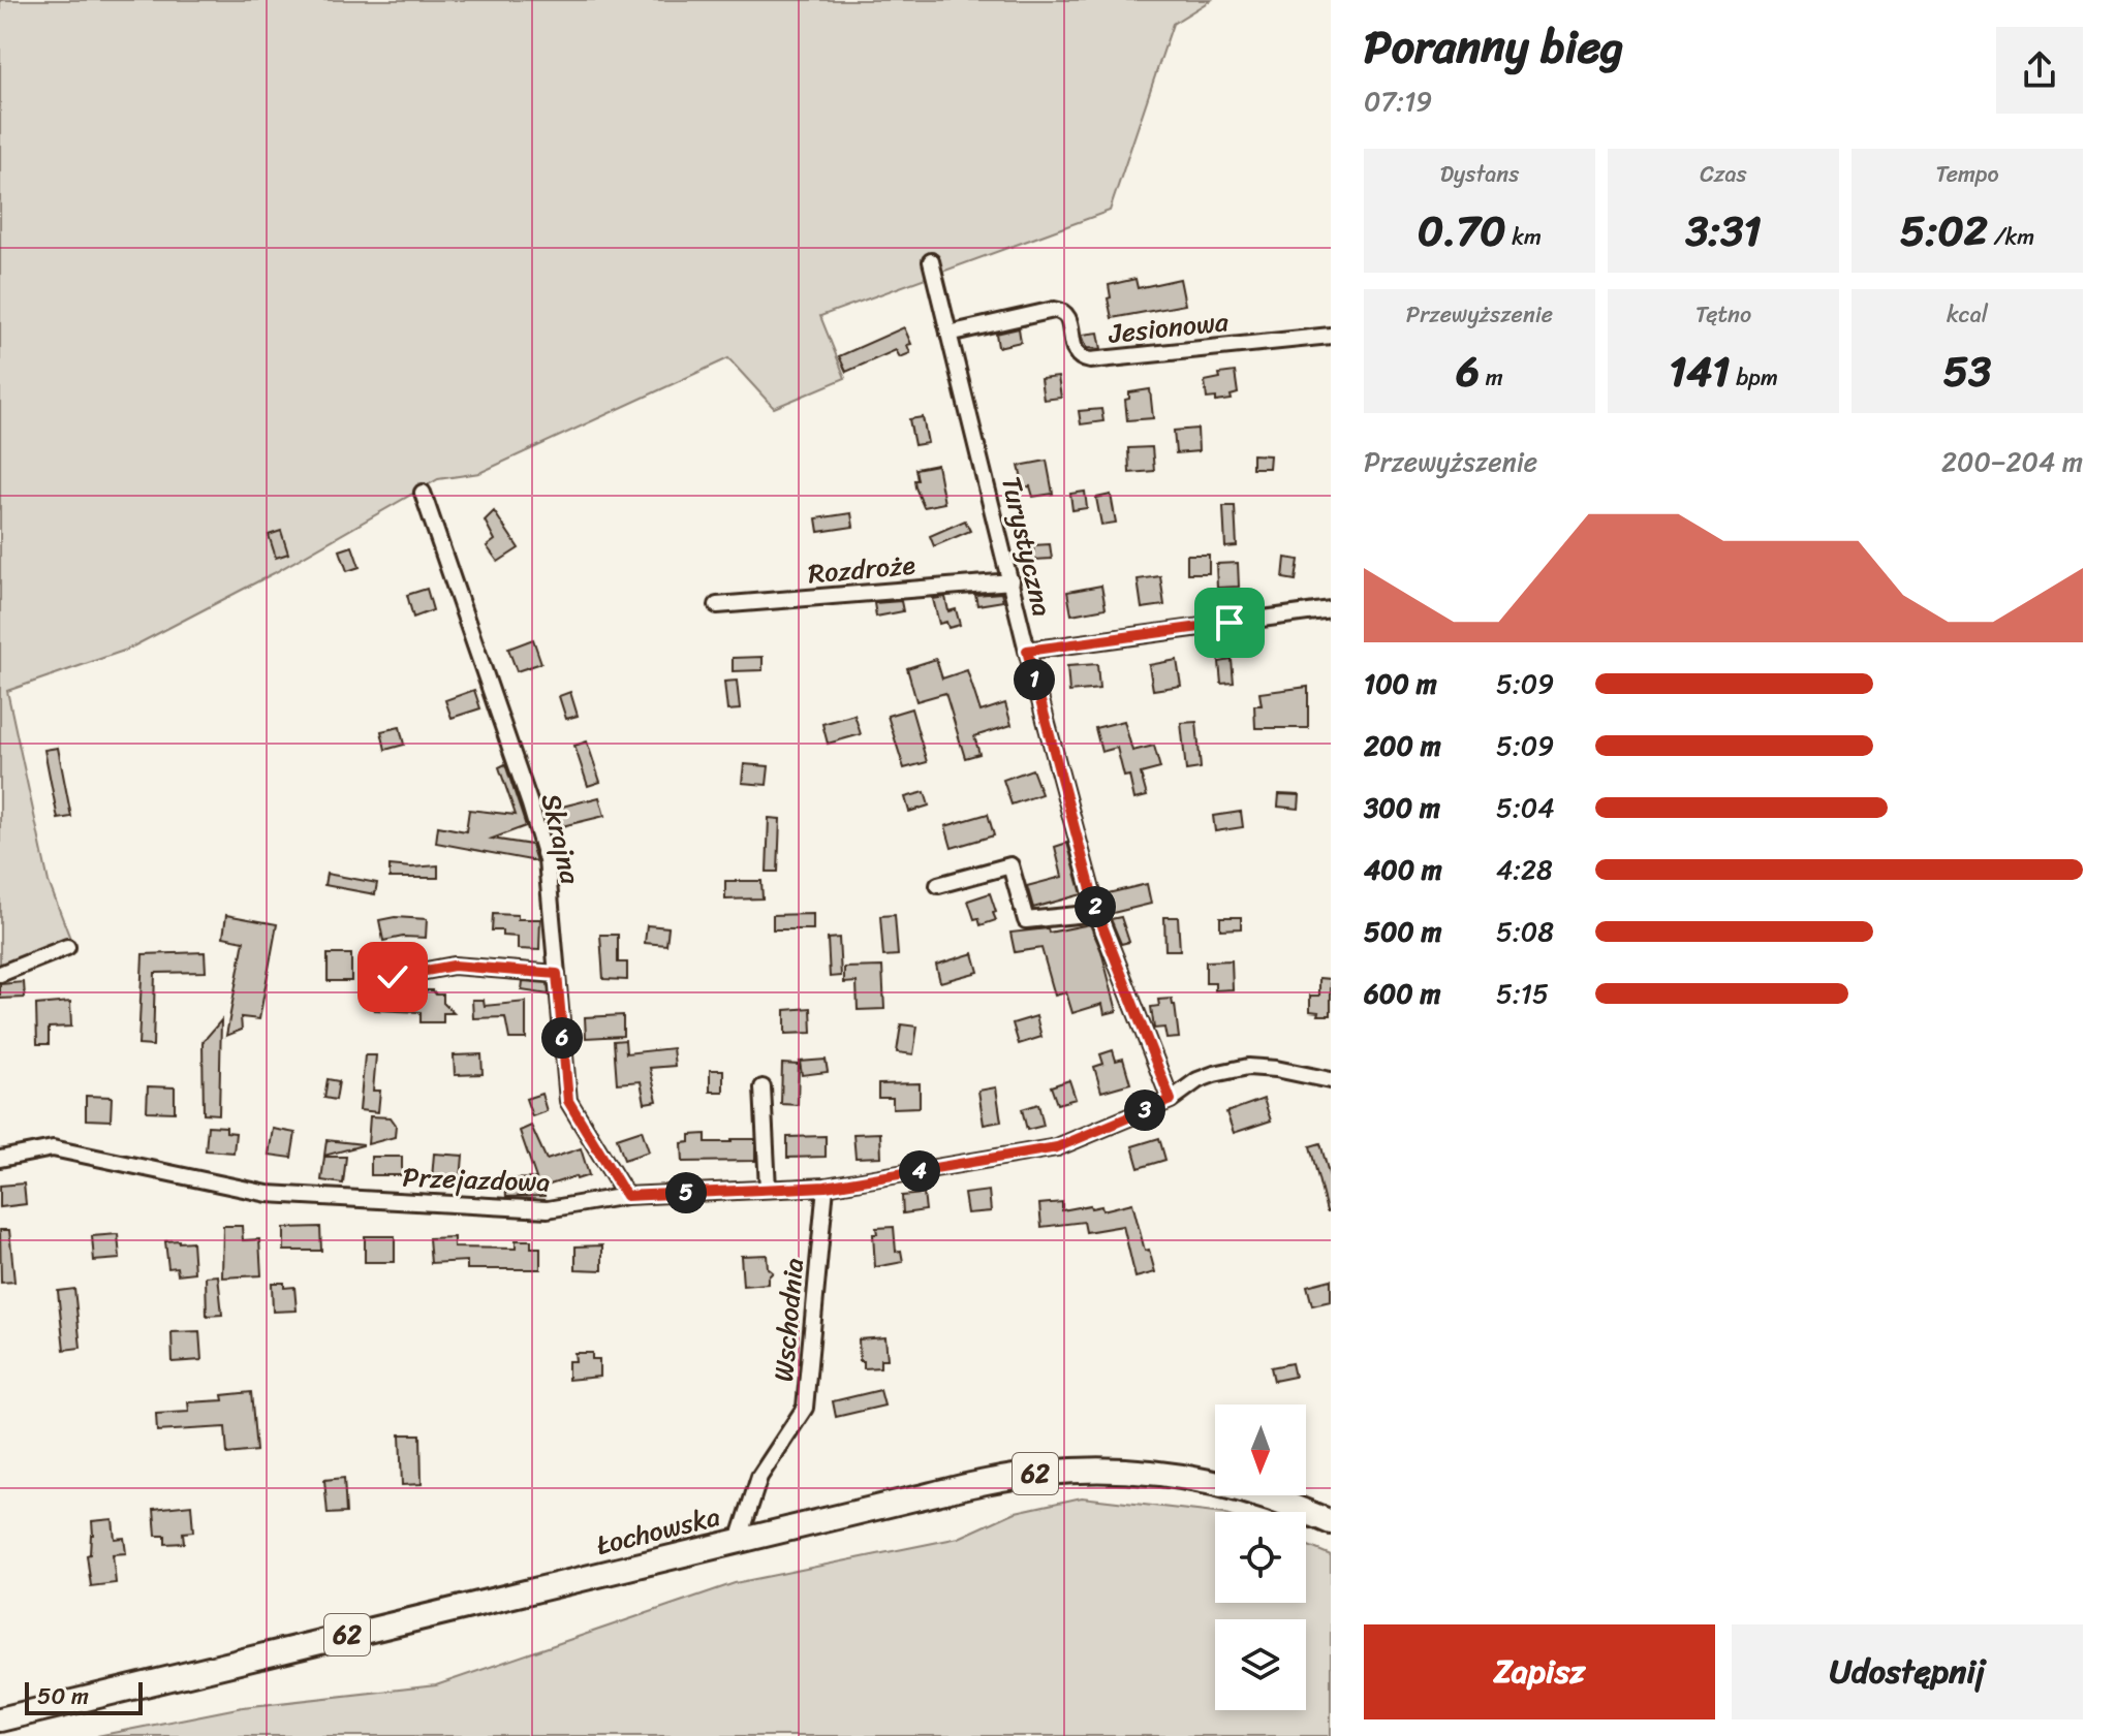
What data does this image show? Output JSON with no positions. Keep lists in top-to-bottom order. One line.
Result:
{"streets":{"main road":["62","Łochowska"],"street":["Jesionowa","Turystyczna","Rozdroże","Skrajna","Przejazdowa","Wschodnia"]},"crossings":[["Jesionowa","Turystyczna"],["Turystyczna","Rozdroże"],["Turystyczna","Przejazdowa"],["Skrajna","Przejazdowa"],["Przejazdowa","Wschodnia"],["Wschodnia","Łochowska"]],"scale_bar":"50 m","north":"bottom","page":{"heading":["Poranny bieg","07:19"],"stats":[["Dystans","0.70 km"],["Czas","3:31"],["Tempo","5:02 /km"],["Przewyższenie","6 m"],["Tętno","141 bpm"],["kcal","53"]],"chart":["Przewyższenie","200–204 m"],"list":[{"name":"100 m","note":"5:09"},{"name":"200 m","note":"5:09"},{"name":"300 m","note":"5:04"},{"name":"400 m","note":"4:28"},{"name":"500 m","note":"5:08"},{"name":"600 m","note":"5:15"}],"pins":["1","2","6","3","4","5"],"buttons":["Zapisz","Udostępnij"],"scale":"50 m"}}
